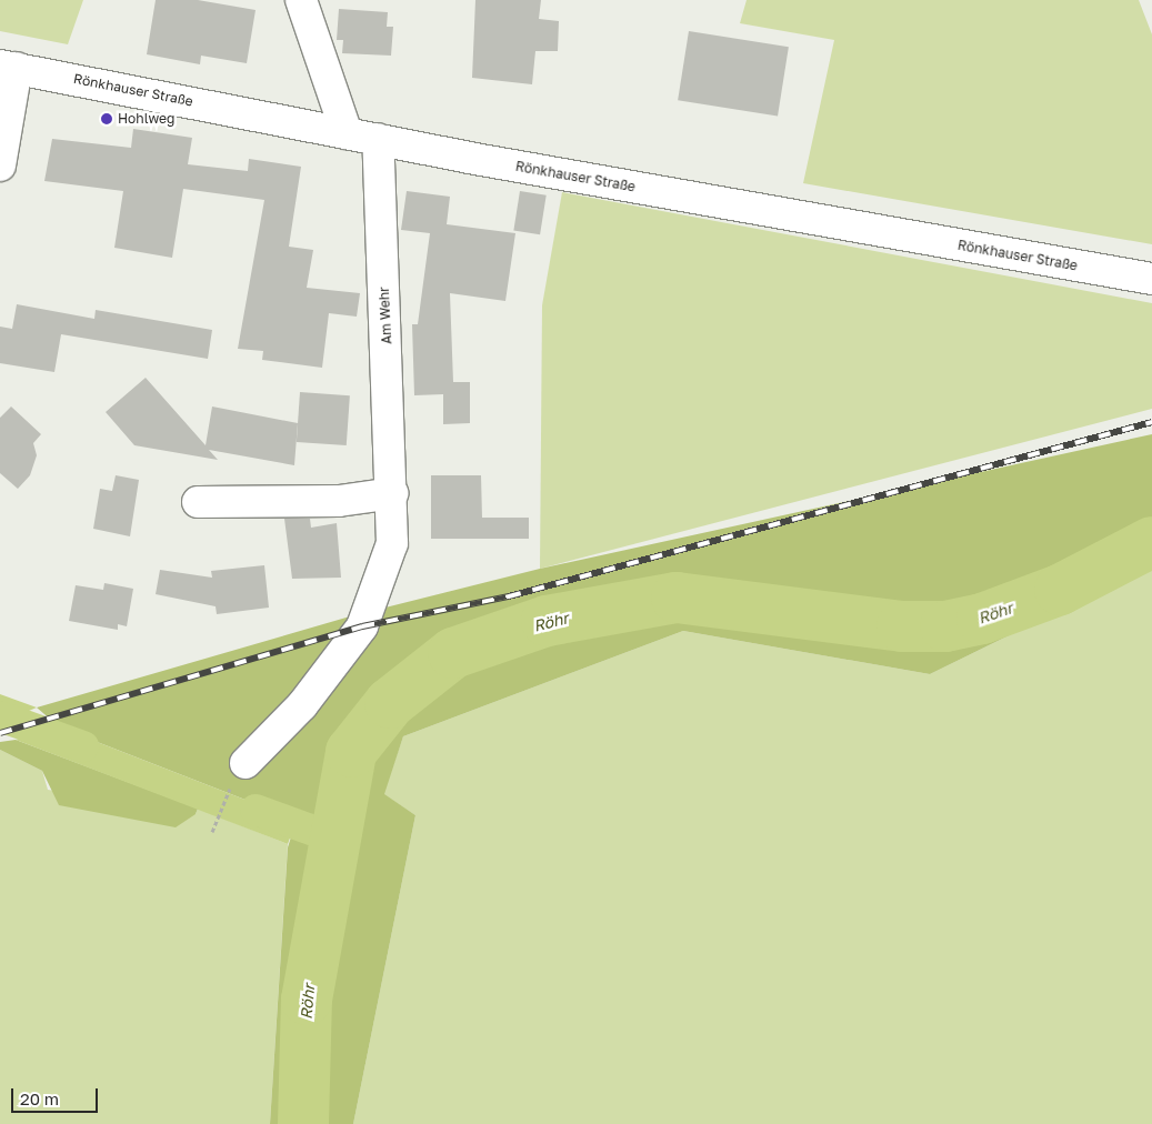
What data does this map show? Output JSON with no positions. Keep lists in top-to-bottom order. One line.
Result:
{"streets":{"main road":["Rönkhauser Straße","Am Wehr"]},"crossings":[["Rönkhauser Straße","Am Wehr"]],"water":["Röhr"],"places":["Hohlweg"],"scale_bar":"20 m"}
